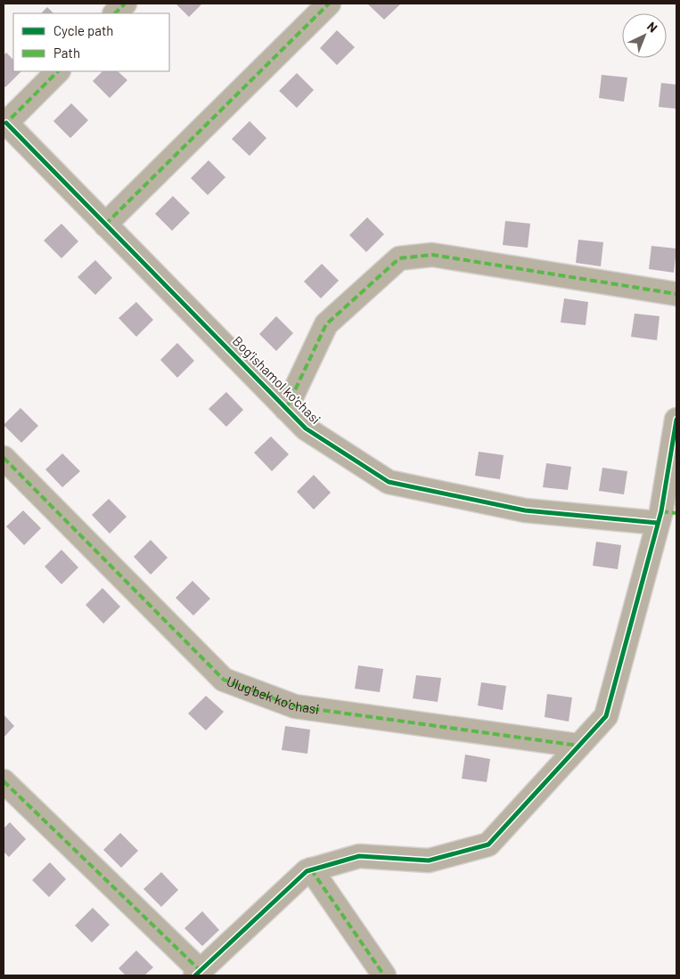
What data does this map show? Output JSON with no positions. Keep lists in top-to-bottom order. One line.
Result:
{"streets":{"street":["Bog'ishamol ko'chasi","Ulug'bek ko'chasi"]},"legend":["Cycle path","Path"],"north":"top right"}
